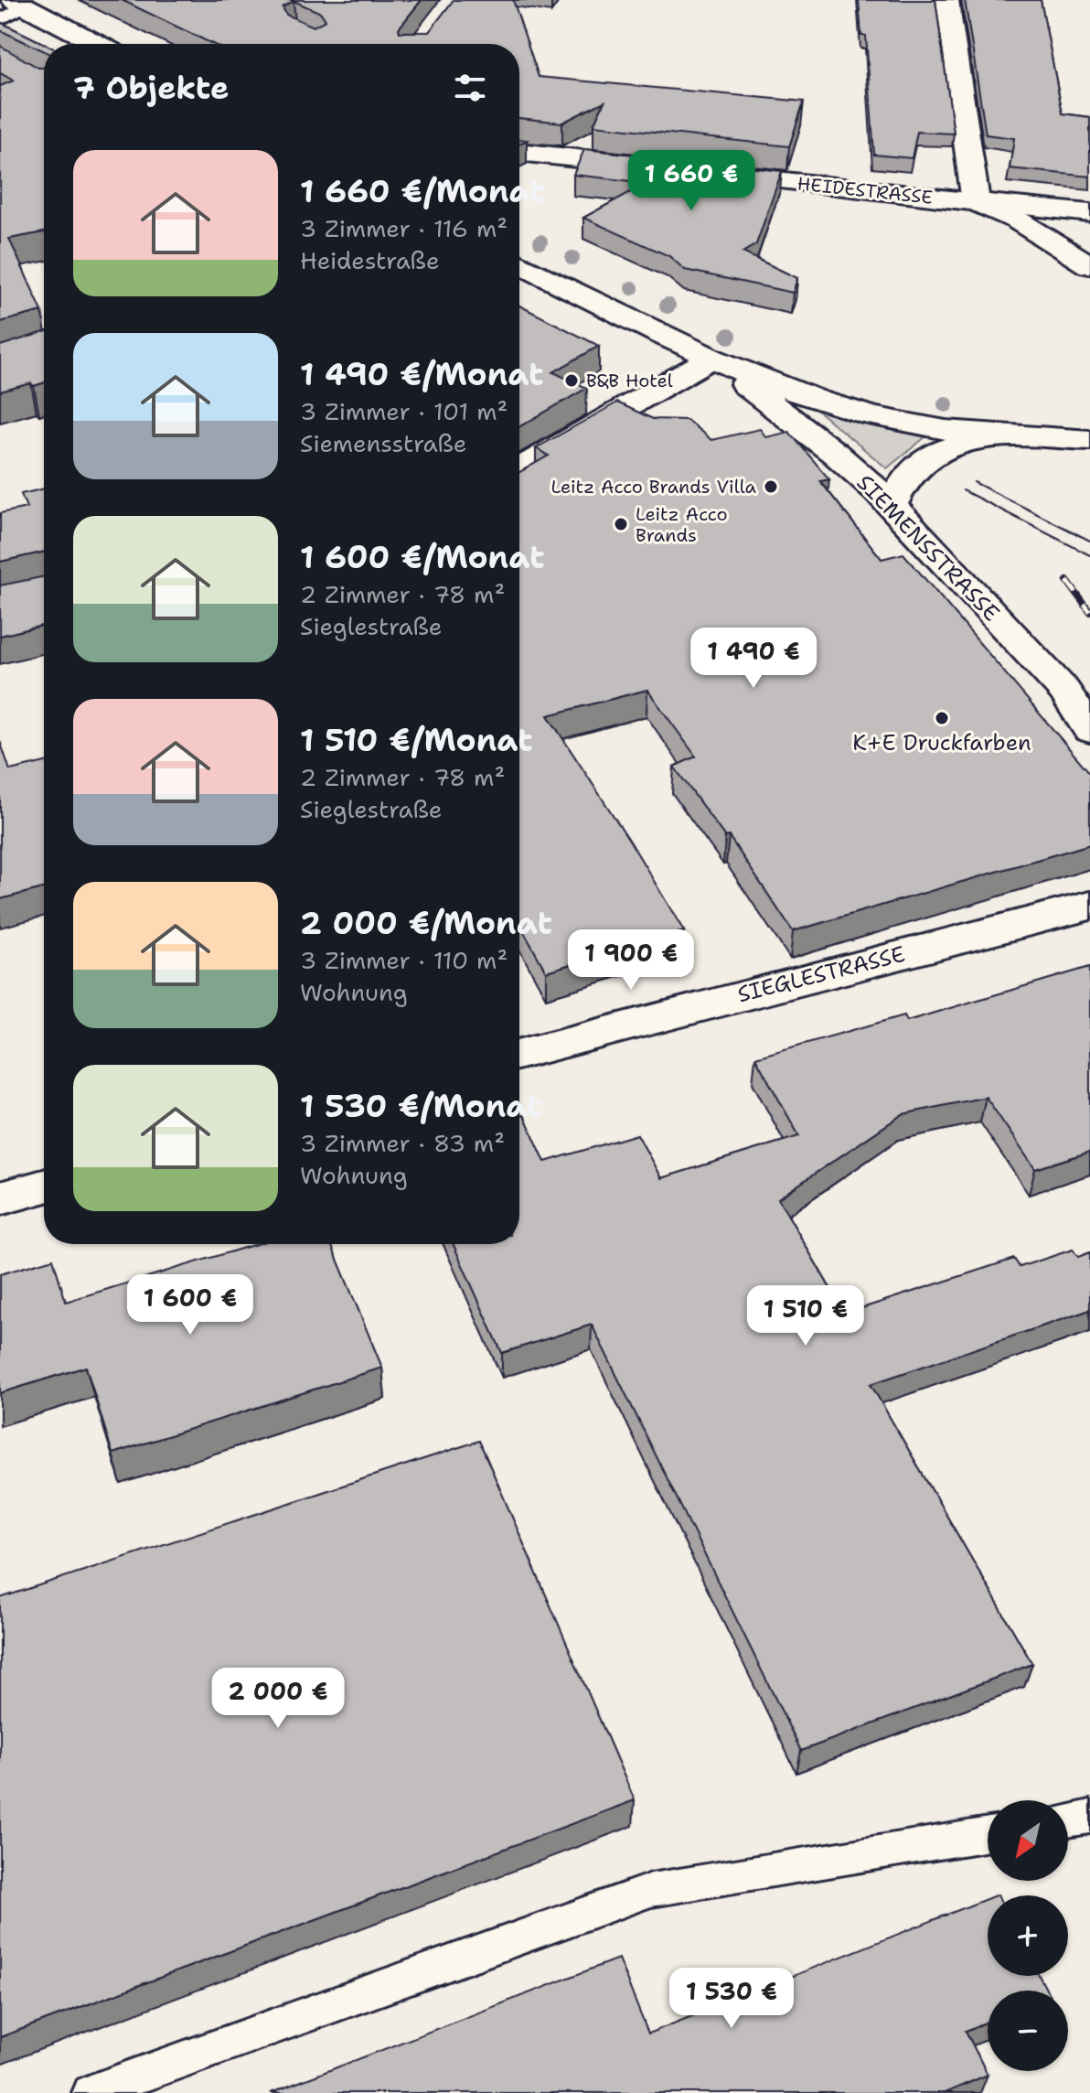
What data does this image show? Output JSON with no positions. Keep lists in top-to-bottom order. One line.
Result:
{"streets":{"street":["HEIDESTRASSE","SIEMENSSTRASSE","SIEGLESTRASSE"]},"places":["B&B Hotel","Leitz Acco Brands Villa","Leitz Acco Brands","K+E Druckfarben"],"north":"bottom left","page":{"heading":"7 Objekte","list":[{"name":"1 660 €/Monat","note":"3 Zimmer · 116 m² · Heidestraße"},{"name":"1 490 €/Monat","note":"3 Zimmer · 101 m² · Siemensstraße"},{"name":"1 600 €/Monat","note":"2 Zimmer · 78 m² · Sieglestraße"},{"name":"1 510 €/Monat","note":"2 Zimmer · 78 m² · Sieglestraße"},{"name":"2 000 €/Monat","note":"3 Zimmer · 110 m² · Wohnung"},{"name":"1 530 €/Monat","note":"3 Zimmer · 83 m² · Wohnung"}],"price":["1 660 €","1 490 €","1 900 €","1 600 €","1 510 €","2 000 €","1 530 €"],"map_buttons":["+","−"]}}
